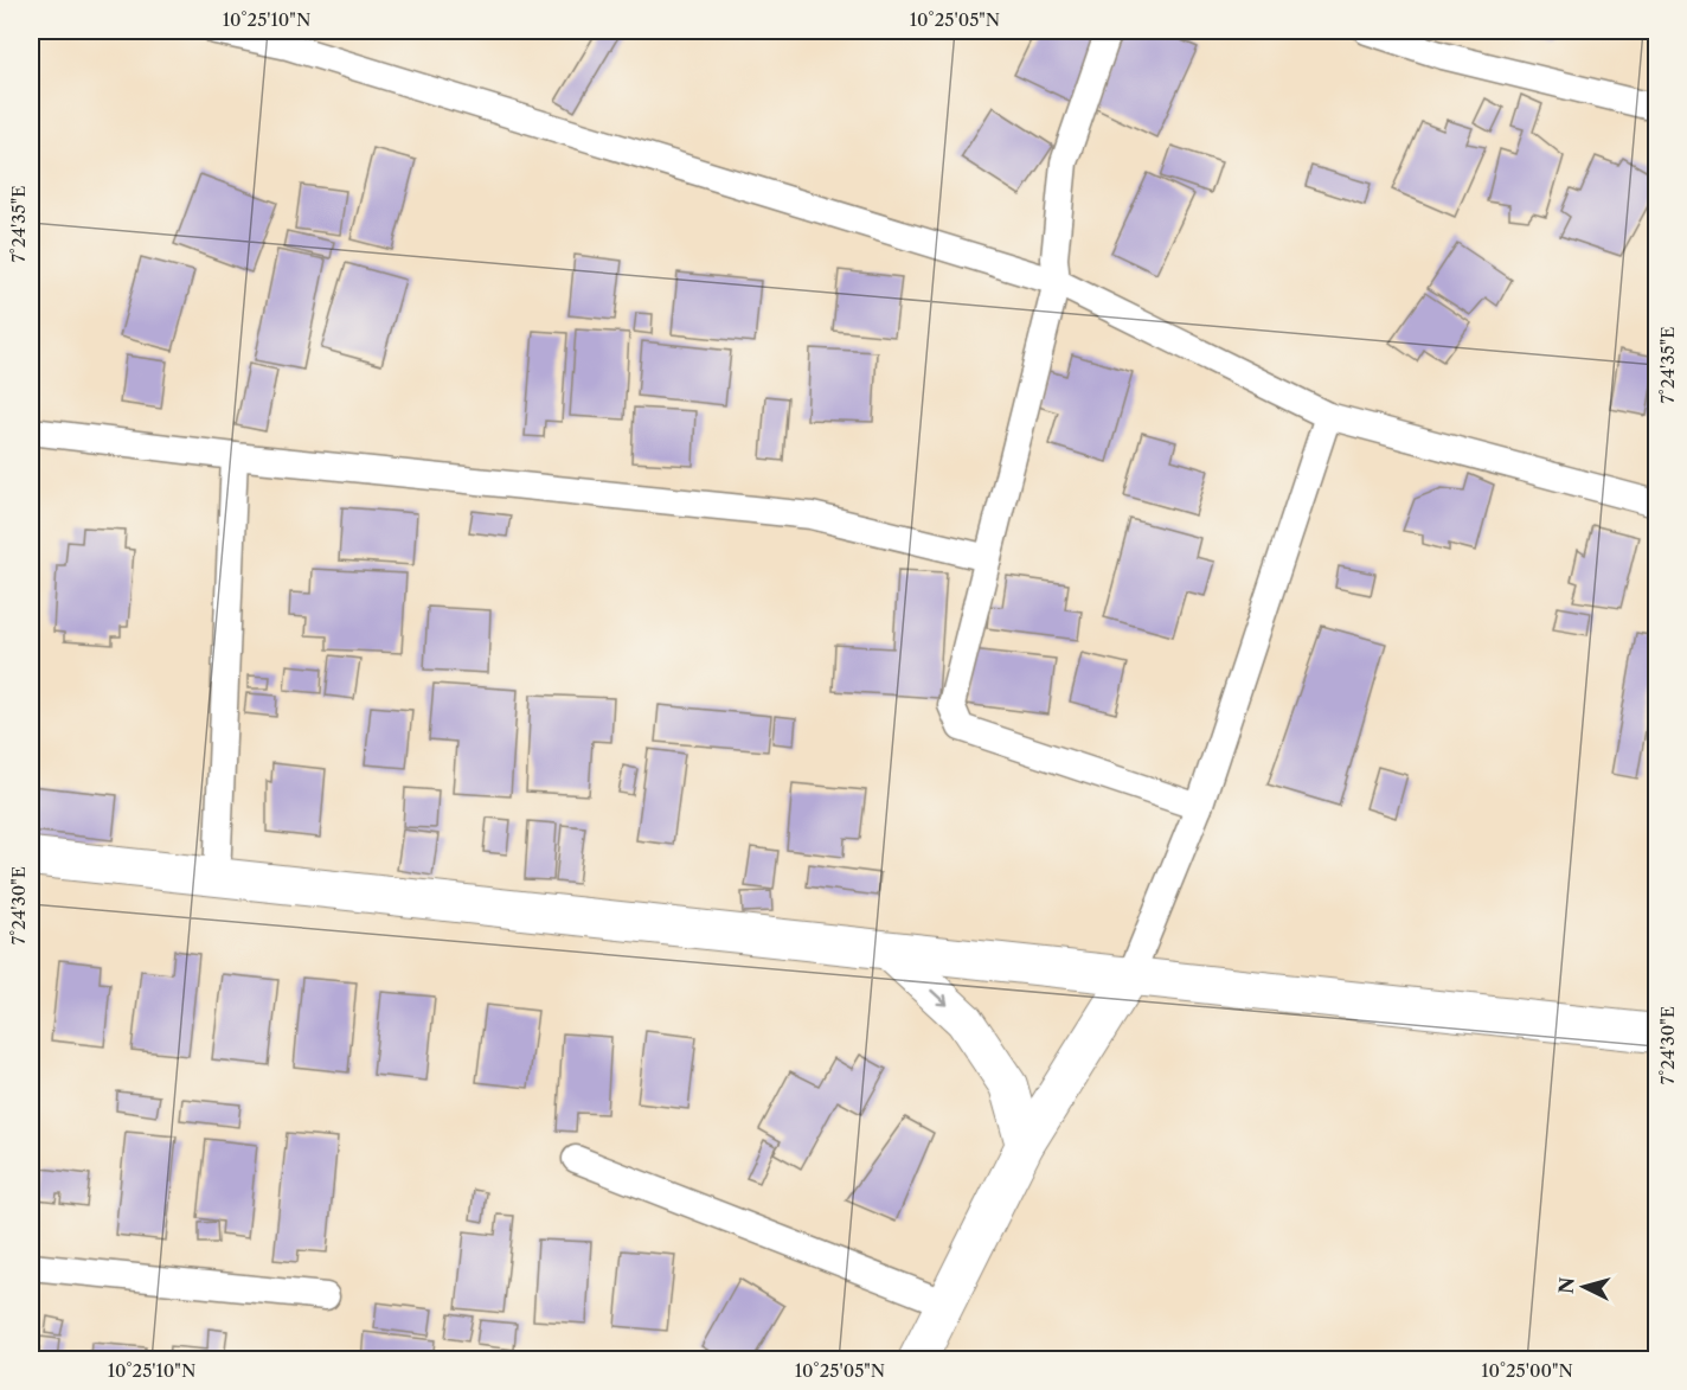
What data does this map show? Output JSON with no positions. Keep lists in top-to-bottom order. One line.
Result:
{"north":"left","coordinates":["10°25'10\"N","10°25'05\"N","7°24'35\"E","7°24'30\"E","10°25'00\"N"]}
